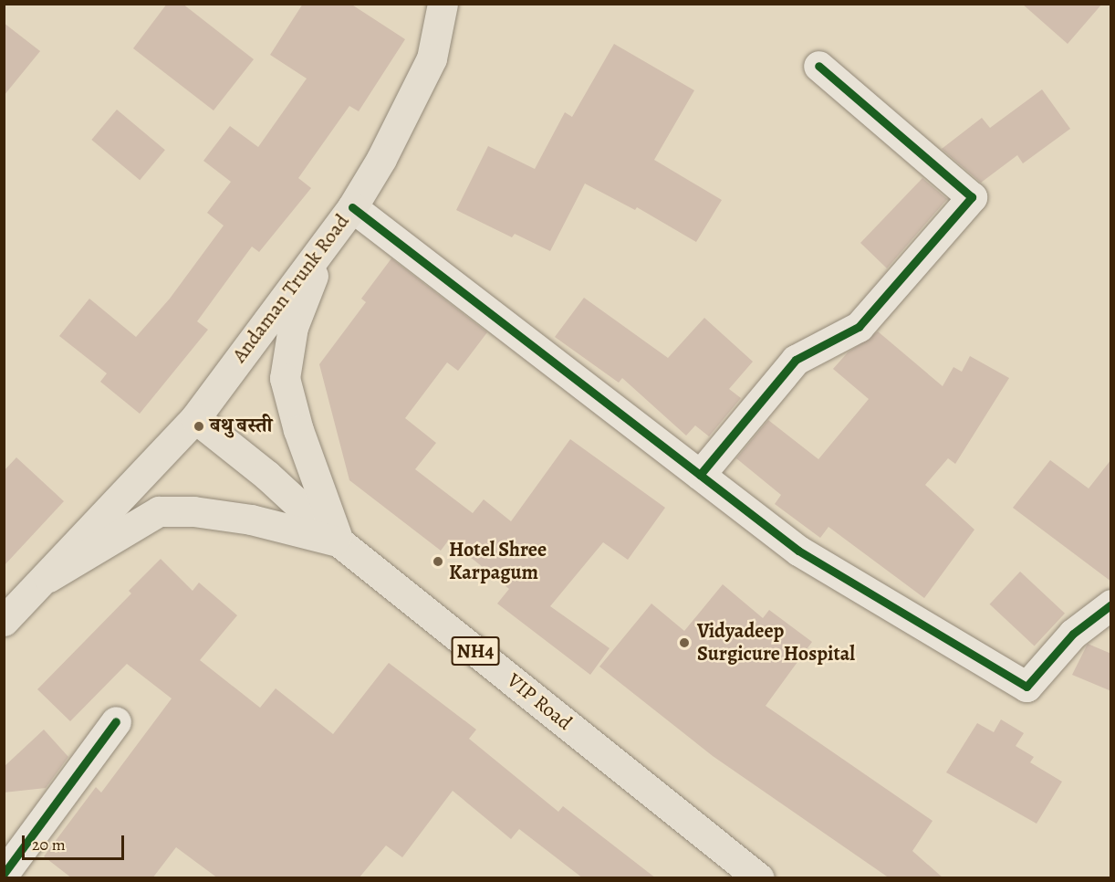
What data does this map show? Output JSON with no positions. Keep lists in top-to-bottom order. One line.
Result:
{"streets":{"main road":["Andaman Trunk Road","NH4","VIP Road"]},"crossings":[["Andaman Trunk Road","VIP Road"]],"places":["बथु बस्ती","Hotel Shree Karpagum","Vidyadeep Surgicure Hospital"],"scale_bar":"20 m"}
